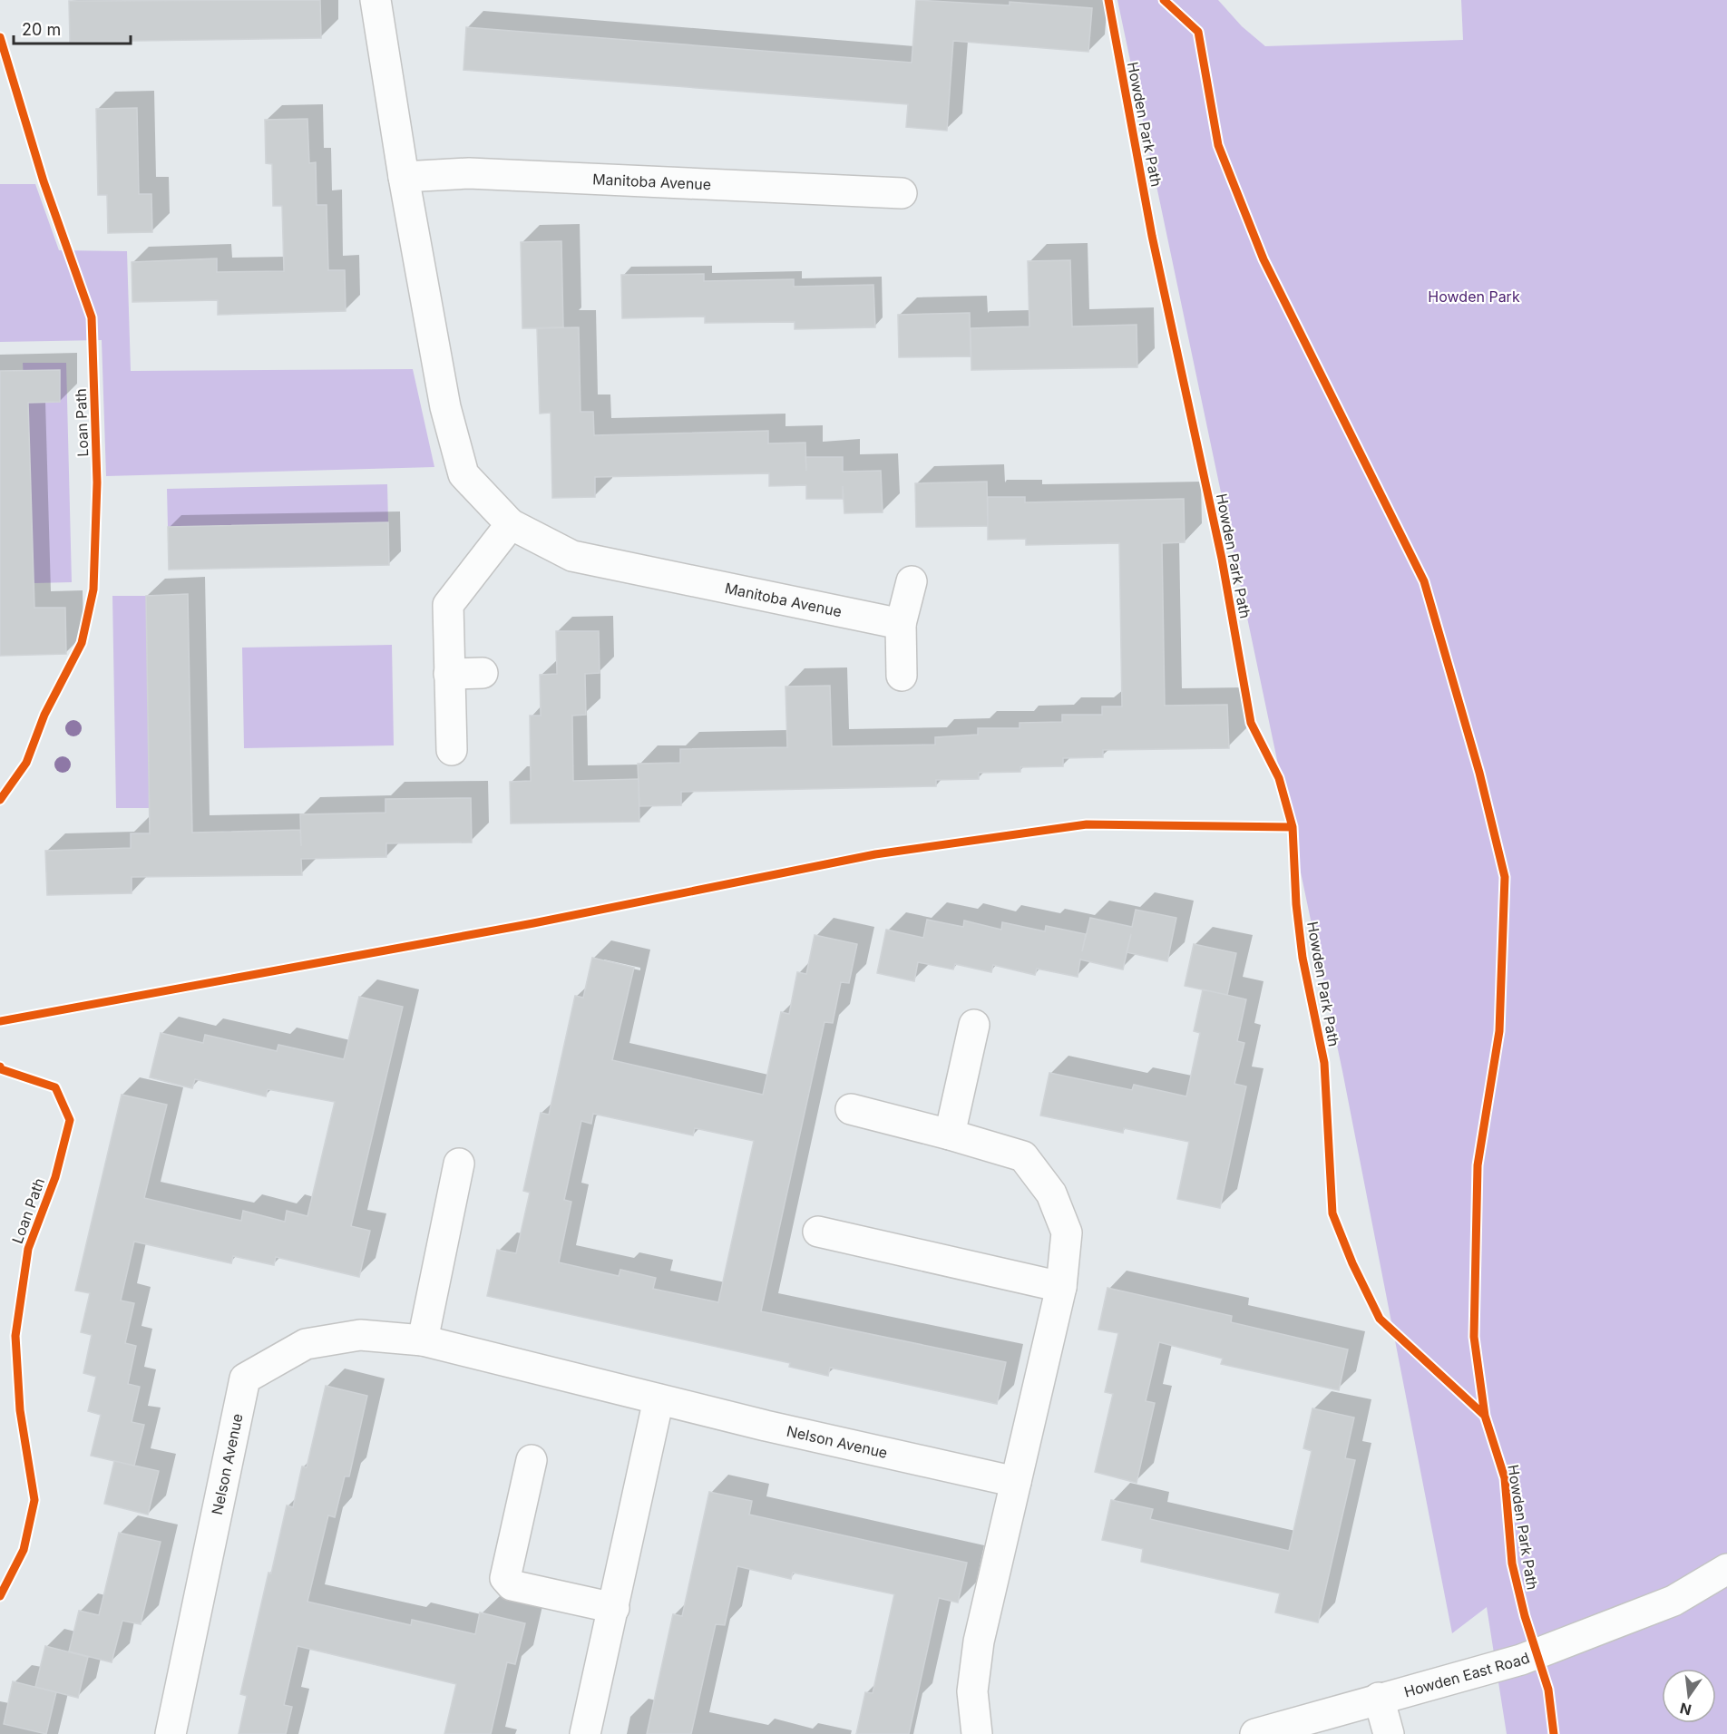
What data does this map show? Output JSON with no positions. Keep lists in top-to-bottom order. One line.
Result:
{"streets":{"street":["Manitoba Avenue","Nelson Avenue","Howden East Road"],"cycle path":["Howden Park Path","Loan Path"]},"parks":["Howden Park"],"scale_bar":"20 m","north":"bottom"}
